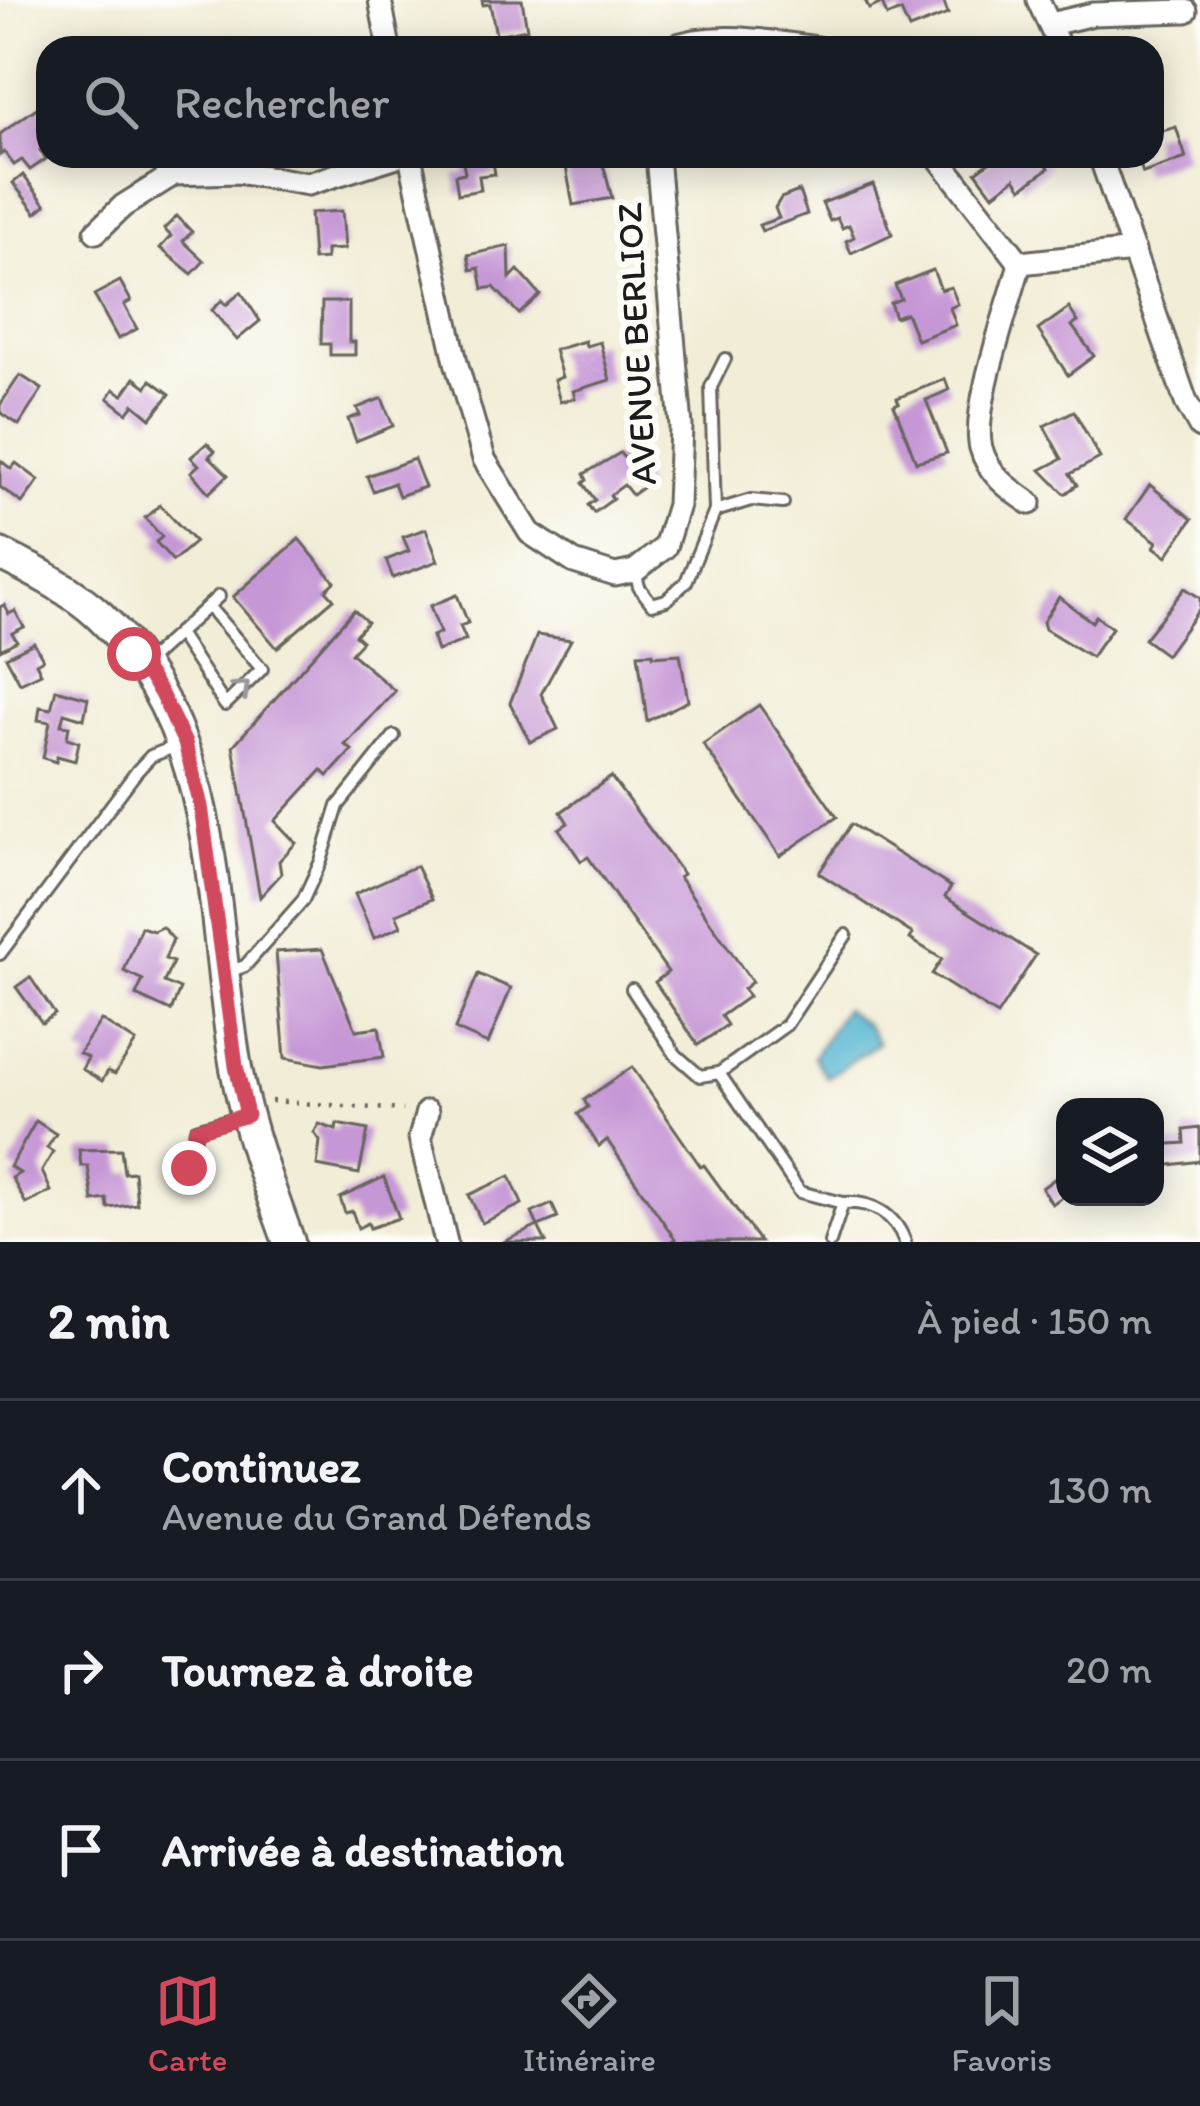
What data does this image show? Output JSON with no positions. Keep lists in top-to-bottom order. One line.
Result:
{"streets":{"street":["AVENUE BERLIOZ"]},"page":{"search":"Rechercher","heading":["2 min","À pied · 150 m"],"list":[["Continuez","Avenue du Grand Défends","130 m"],["Tournez à droite","20 m"],"Arrivée à destination"],"nav":["Carte","Itinéraire","Favoris"]}}
